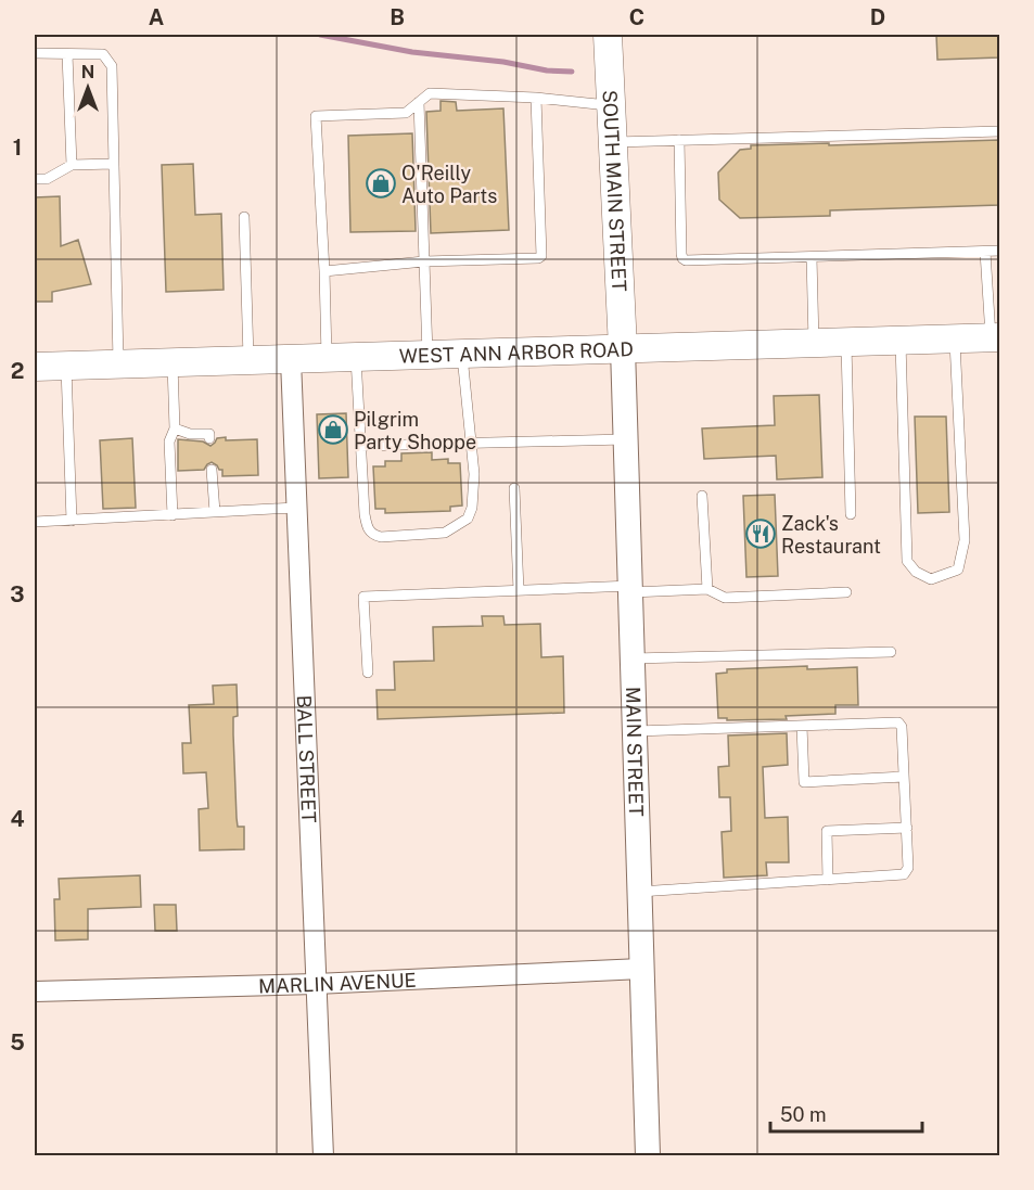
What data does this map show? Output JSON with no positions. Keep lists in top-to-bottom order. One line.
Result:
{"streets":{"main road":["SOUTH MAIN STREET","WEST ANN ARBOR ROAD"],"street":["MAIN STREET","BALL STREET","MARLIN AVENUE"]},"crossings":[["SOUTH MAIN STREET","WEST ANN ARBOR ROAD"],["SOUTH MAIN STREET","MAIN STREET"],["WEST ANN ARBOR ROAD","MAIN STREET"],["WEST ANN ARBOR ROAD","BALL STREET"],["MAIN STREET","MARLIN AVENUE"],["BALL STREET","MARLIN AVENUE"]],"places":{"shop":["O'Reilly Auto Parts","Pilgrim Party Shoppe"],"restaurant":["Zack's Restaurant"]},"scale_bar":"50 m","north":"top","grid":{"columns":["A","B","C","D"],"rows":["1","2","3","4","5"]}}
